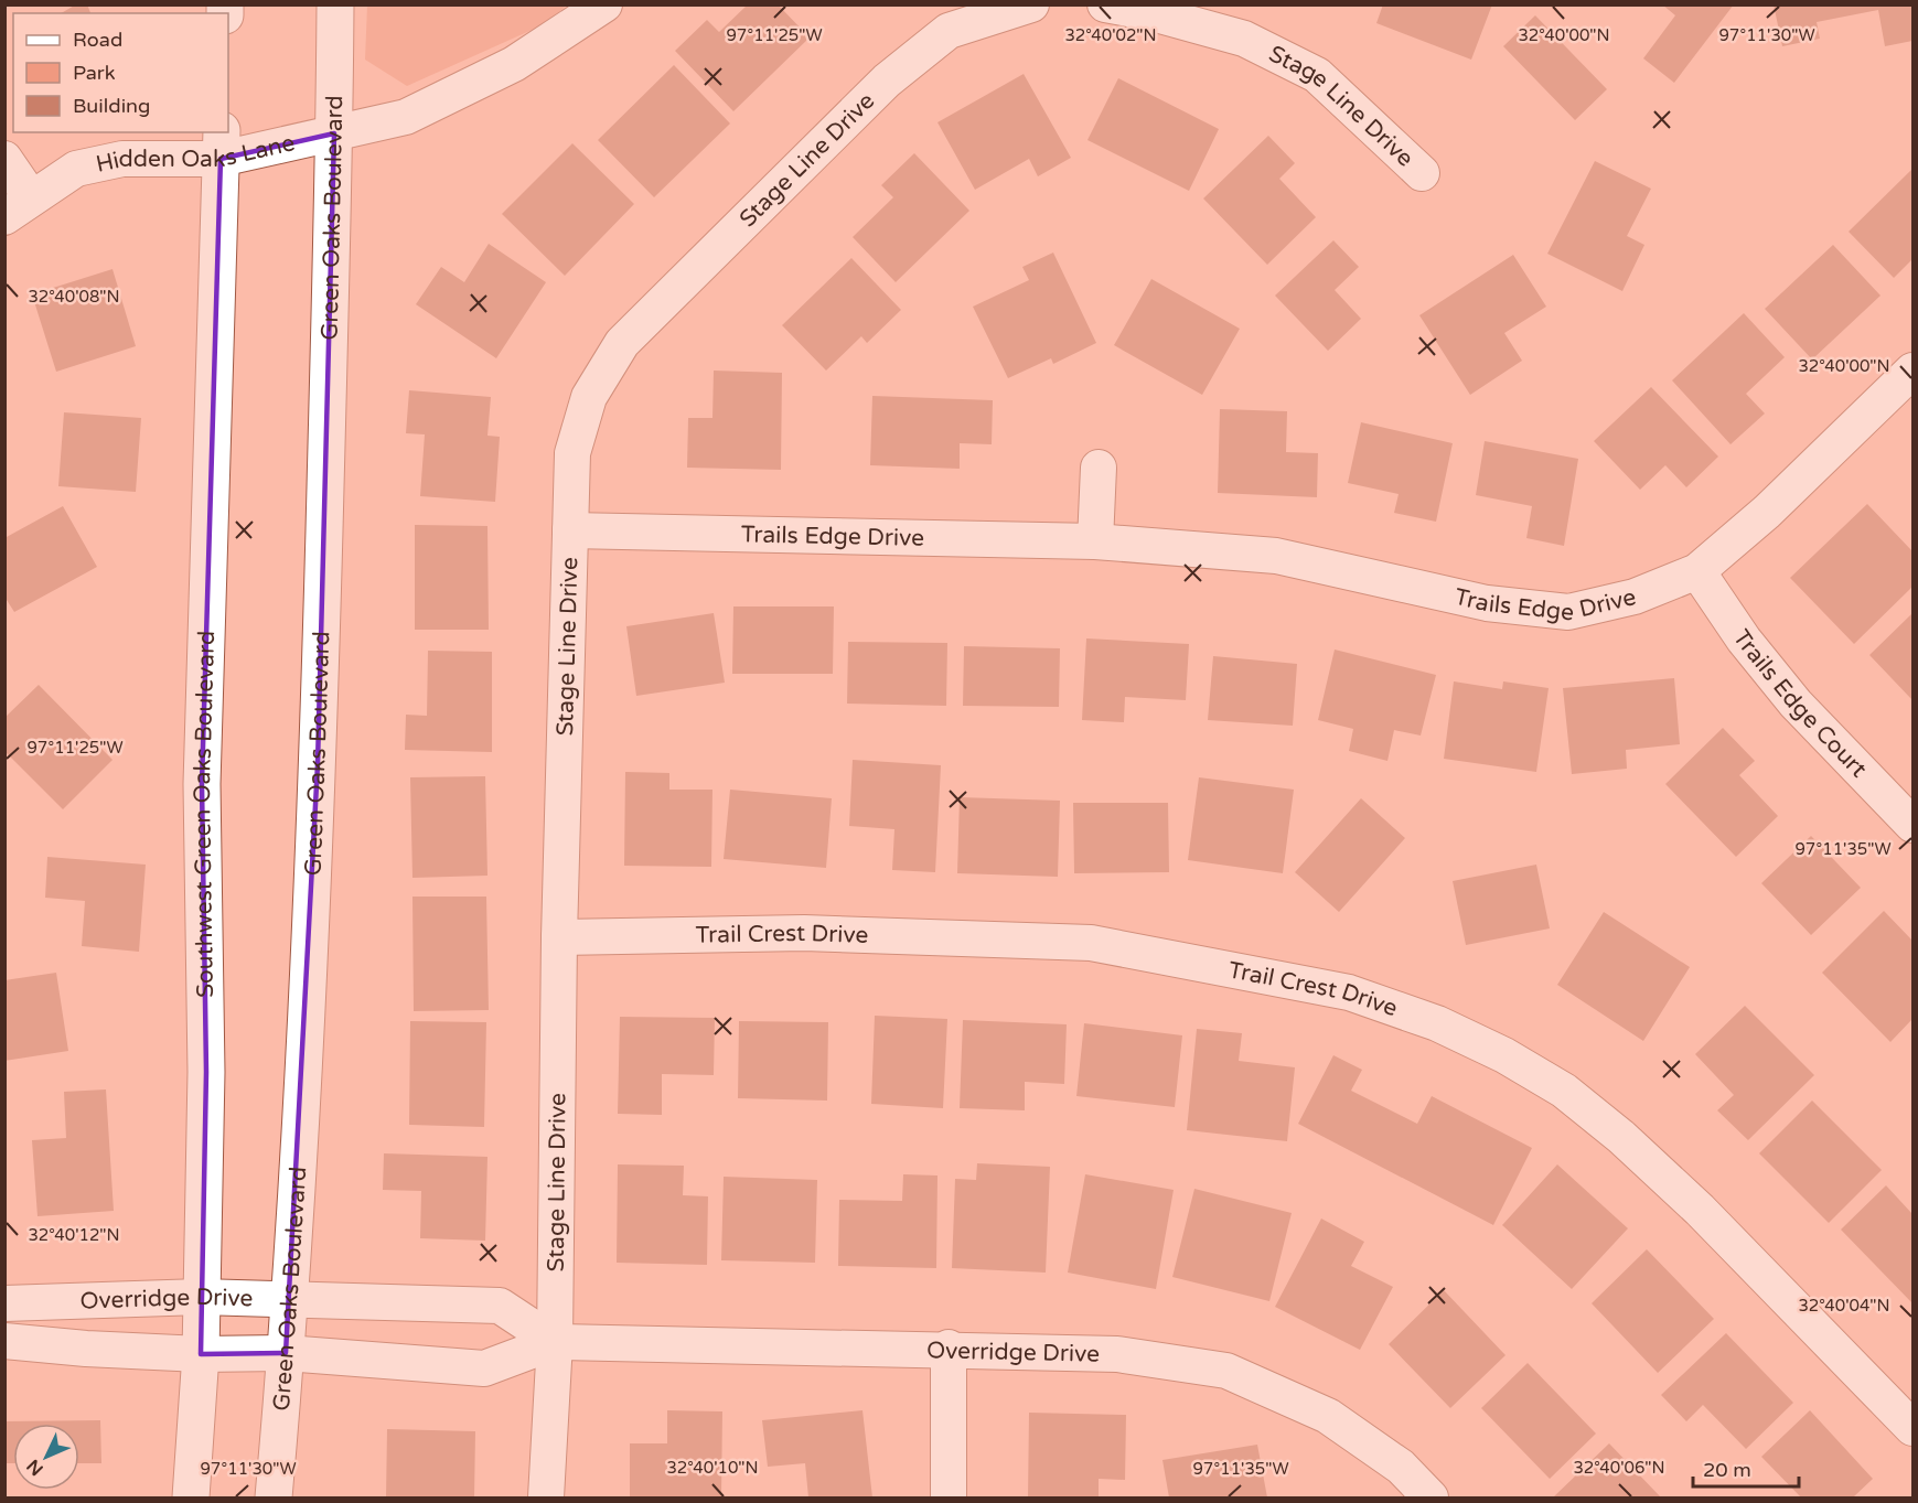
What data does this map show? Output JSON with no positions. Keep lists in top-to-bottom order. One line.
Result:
{"streets":{"main road":["Green Oaks Boulevard","Southwest Green Oaks Boulevard"],"street":["Stage Line Drive","Hidden Oaks Lane","Trails Edge Drive","Trails Edge Court","Trail Crest Drive","Overridge Drive"]},"crossings":[["Stage Line Drive","Trails Edge Drive"],["Stage Line Drive","Trail Crest Drive"],["Stage Line Drive","Overridge Drive"],["Hidden Oaks Lane","Green Oaks Boulevard"],["Hidden Oaks Lane","Southwest Green Oaks Boulevard"],["Green Oaks Boulevard","Overridge Drive"],["Trails Edge Drive","Trails Edge Court"],["Southwest Green Oaks Boulevard","Overridge Drive"]],"legend":["Road","Park","Building"],"scale_bar":"20 m","north":"bottom left","coordinates":["97°11'25\"W","97°11'30\"W","32°40'02\"N","32°40'00\"N","32°40'08\"N","97°11'35\"W","32°40'12\"N","32°40'04\"N","32°40'10\"N","32°40'06\"N"]}
